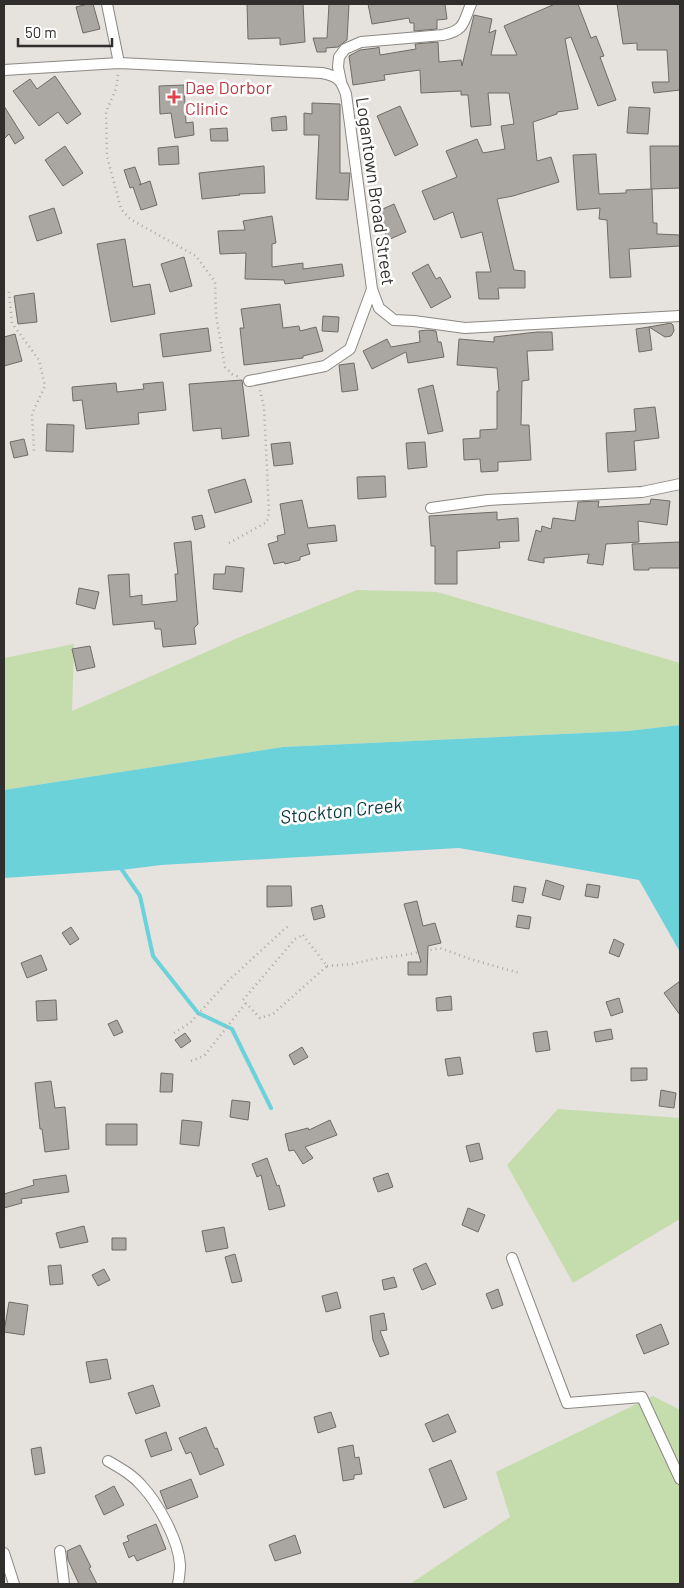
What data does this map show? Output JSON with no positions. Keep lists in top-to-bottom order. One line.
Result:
{"streets":{"street":["Logantown Broad Street"]},"water":["Stockton Creek"],"places":{"health":["Dae Dorbor Clinic"]},"scale_bar":"50 m"}
